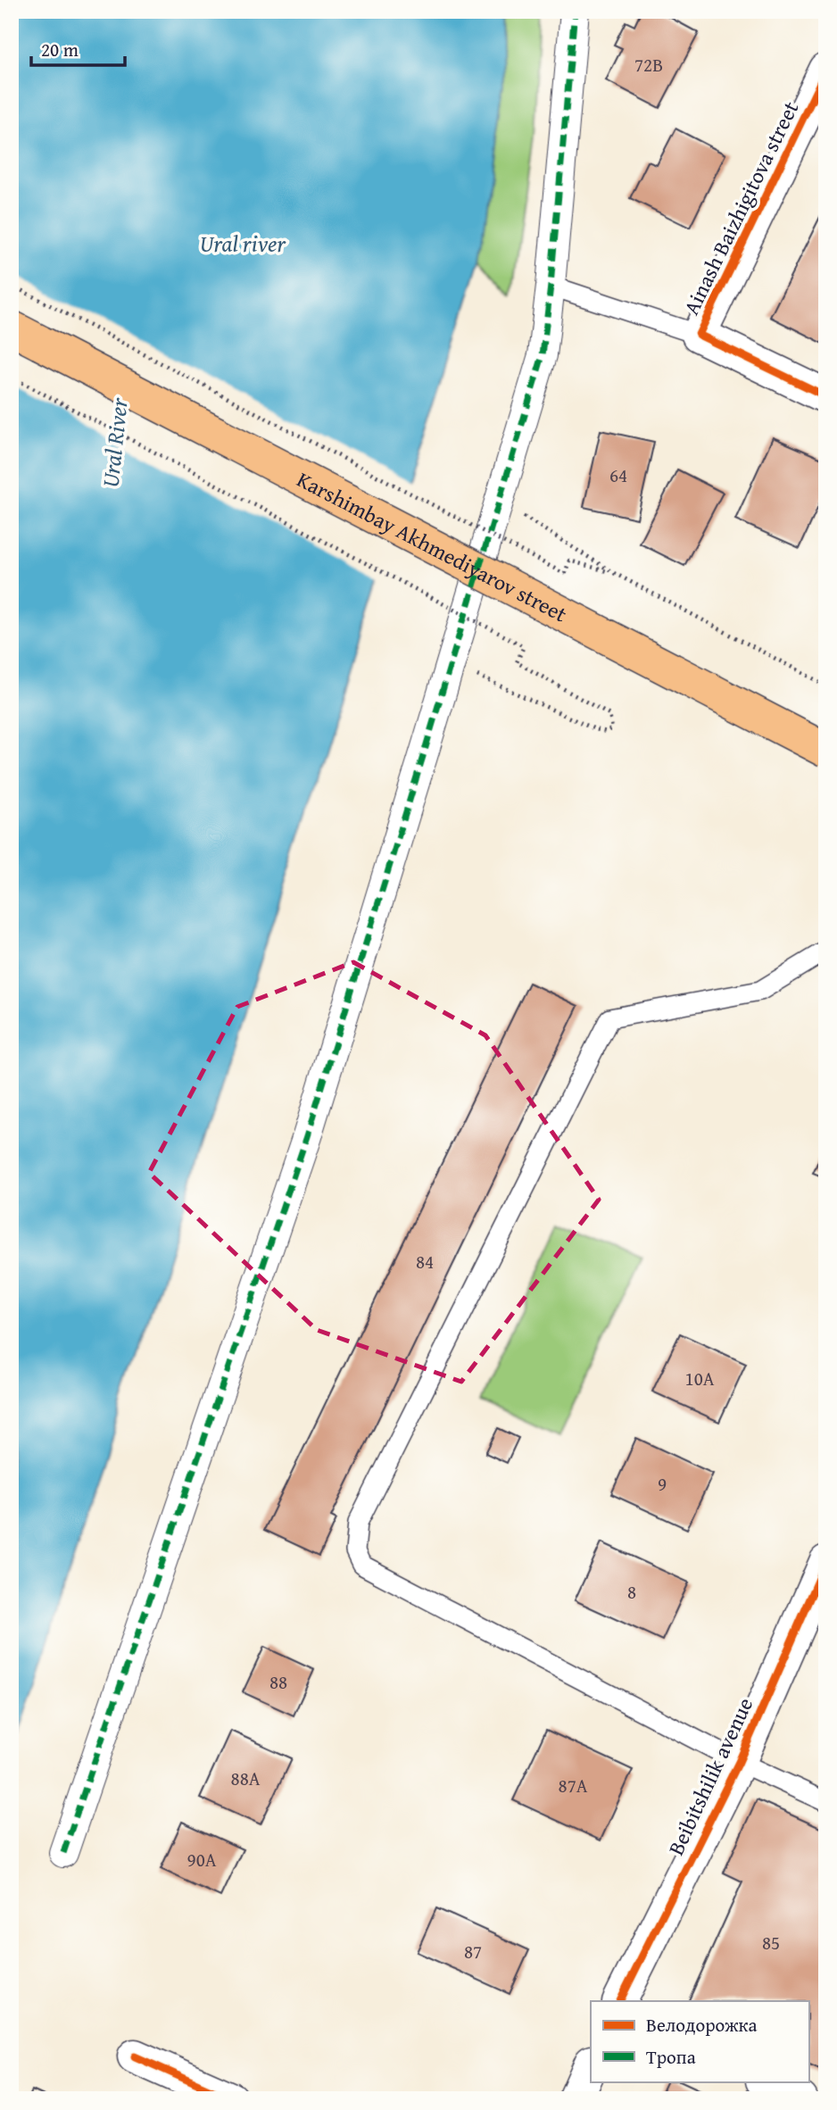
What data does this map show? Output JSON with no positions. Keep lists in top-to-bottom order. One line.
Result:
{"streets":{"main road":["Karshimbay Akhmediyarov street"],"street":["Ainash Baizhigitova street","Beibitshilik avenue"]},"water":["Ural river","Ural River"],"house_numbers":["72В","64","84","10А","9","8","88","88А","87А","90А","85","87"],"legend":["Велодорожка","Тропа"],"scale_bar":"20 m"}
